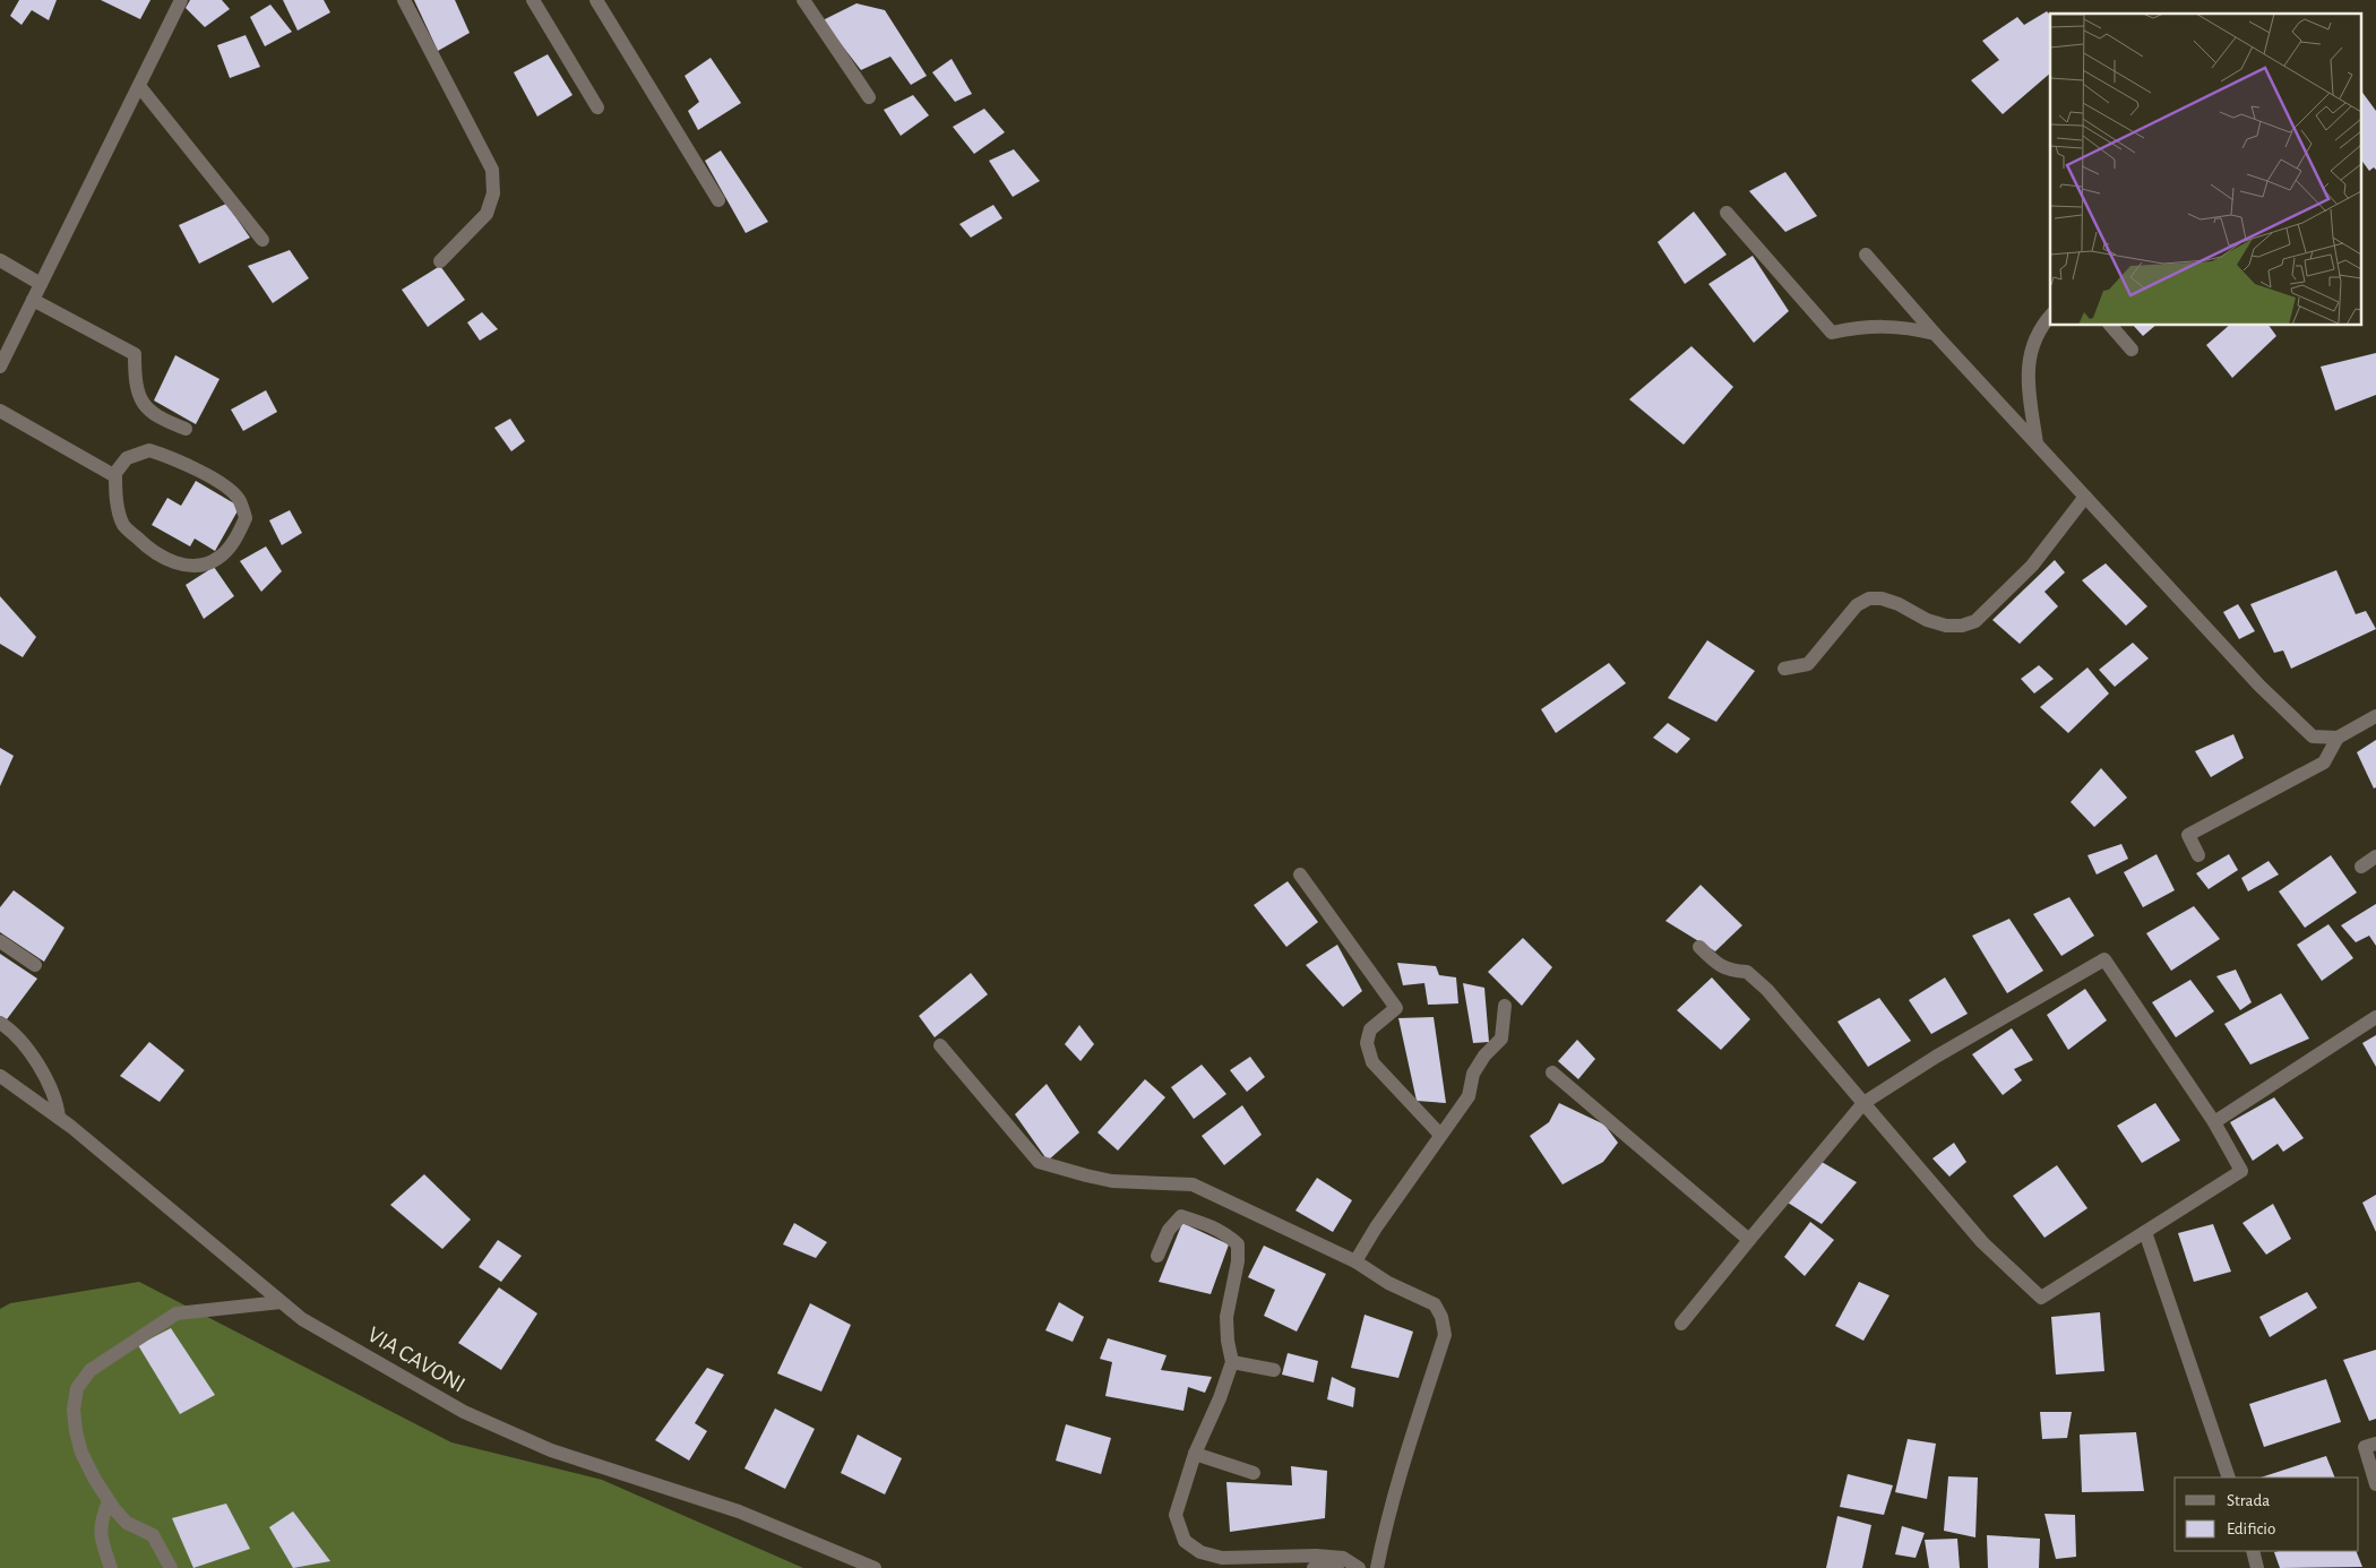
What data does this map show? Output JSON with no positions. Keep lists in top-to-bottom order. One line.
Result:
{"streets":{"street":["VIA CAVONI"]},"legend":["Strada","Edificio"]}
